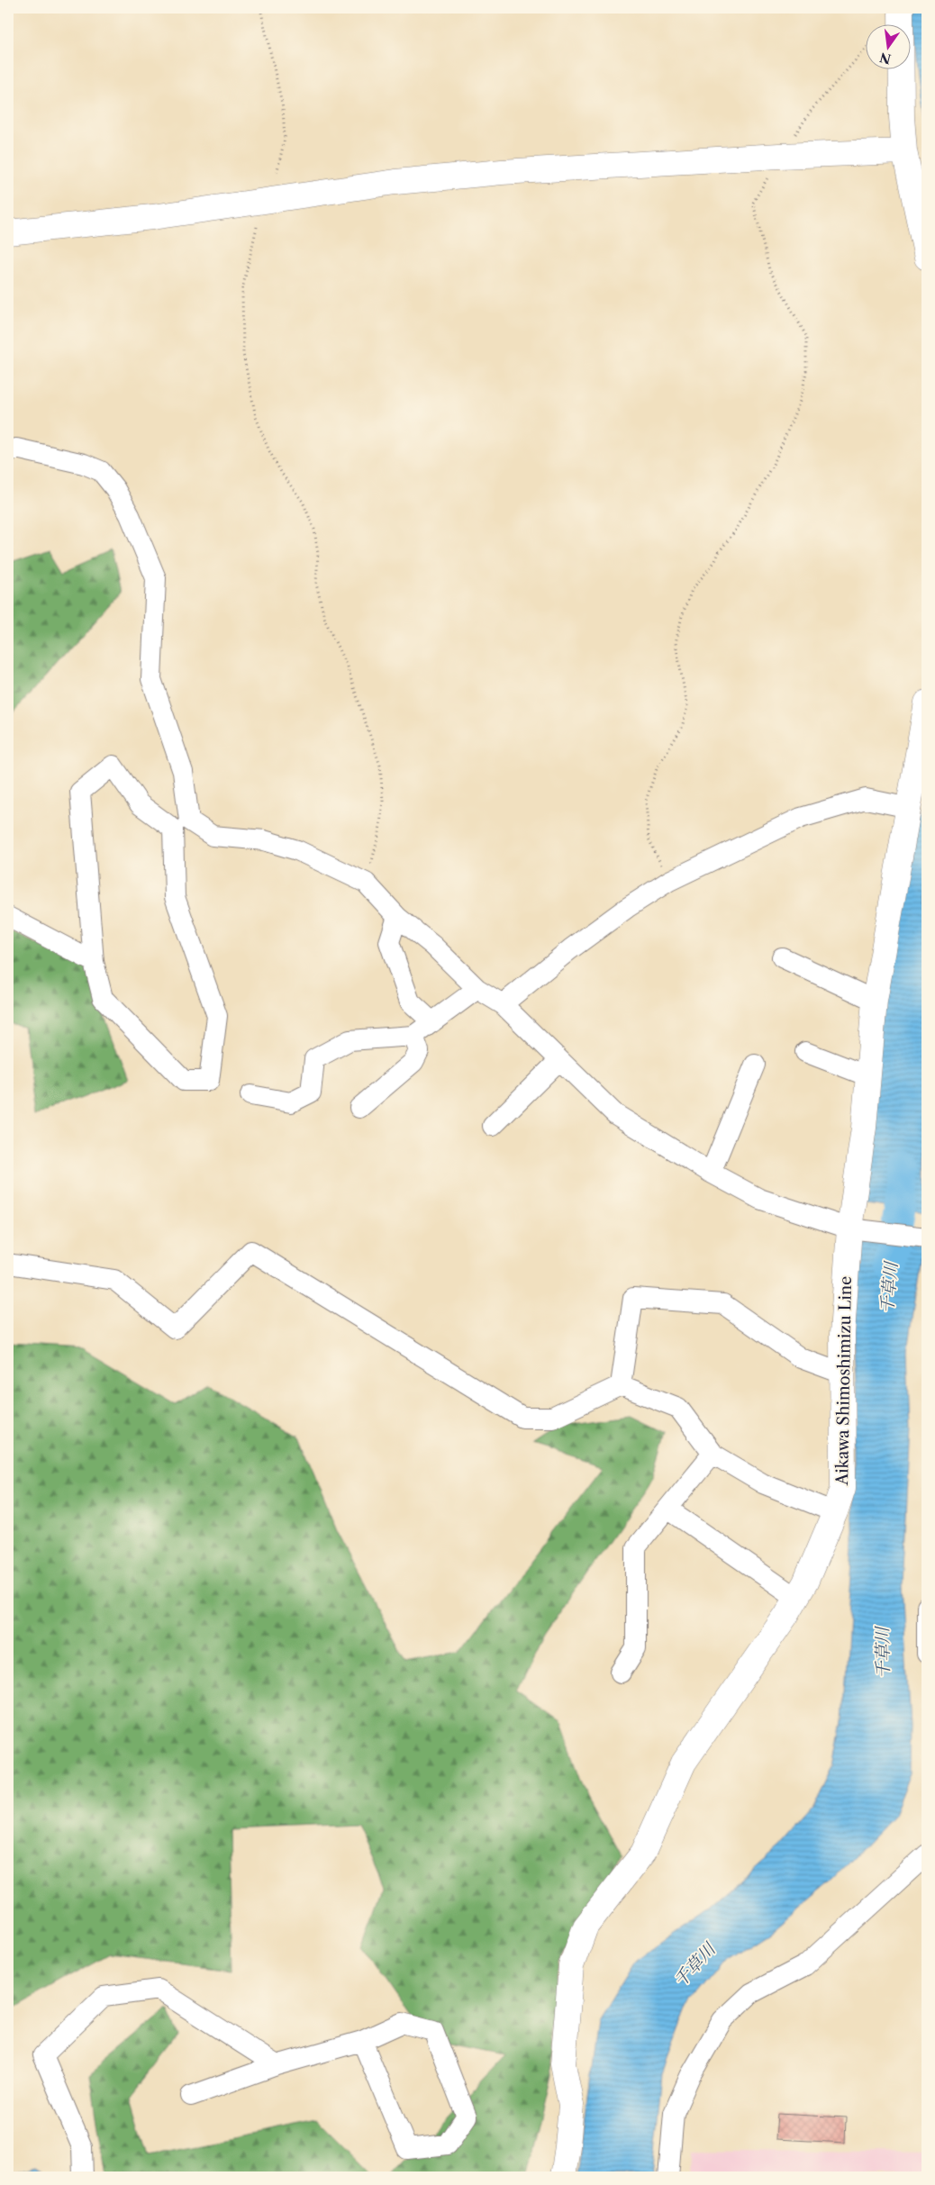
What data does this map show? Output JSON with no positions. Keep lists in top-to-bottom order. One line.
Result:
{"streets":{"main road":["Aikawa Shimoshimizu Line"]},"water":["千草川"],"north":"bottom"}
